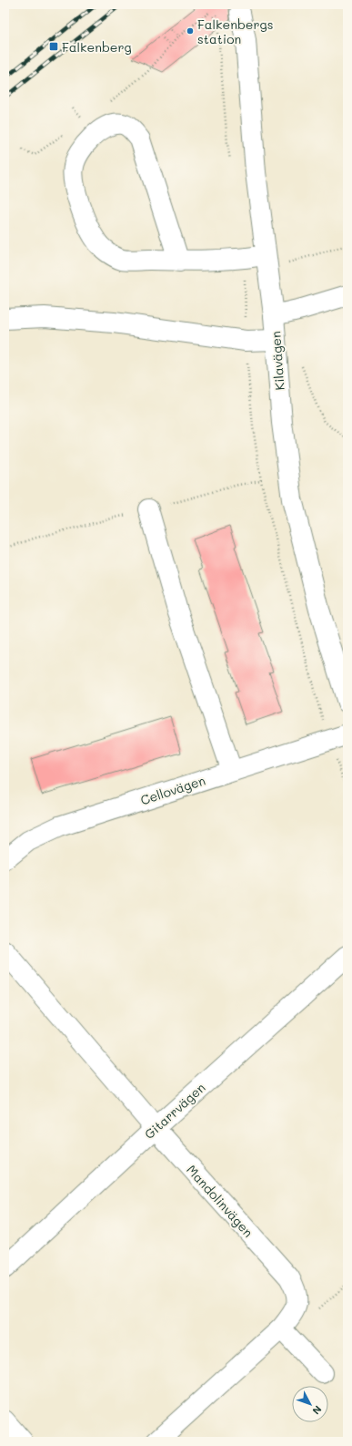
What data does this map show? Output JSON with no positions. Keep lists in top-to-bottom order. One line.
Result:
{"streets":{"street":["Kilavägen","Cellovägen","Gitarrvägen","Mandolinvägen"]},"crossings":[["Gitarrvägen","Mandolinvägen"]],"places":{"other":["Falkenbergs station"],"transit":["Falkenberg"]},"north":"bottom right"}
